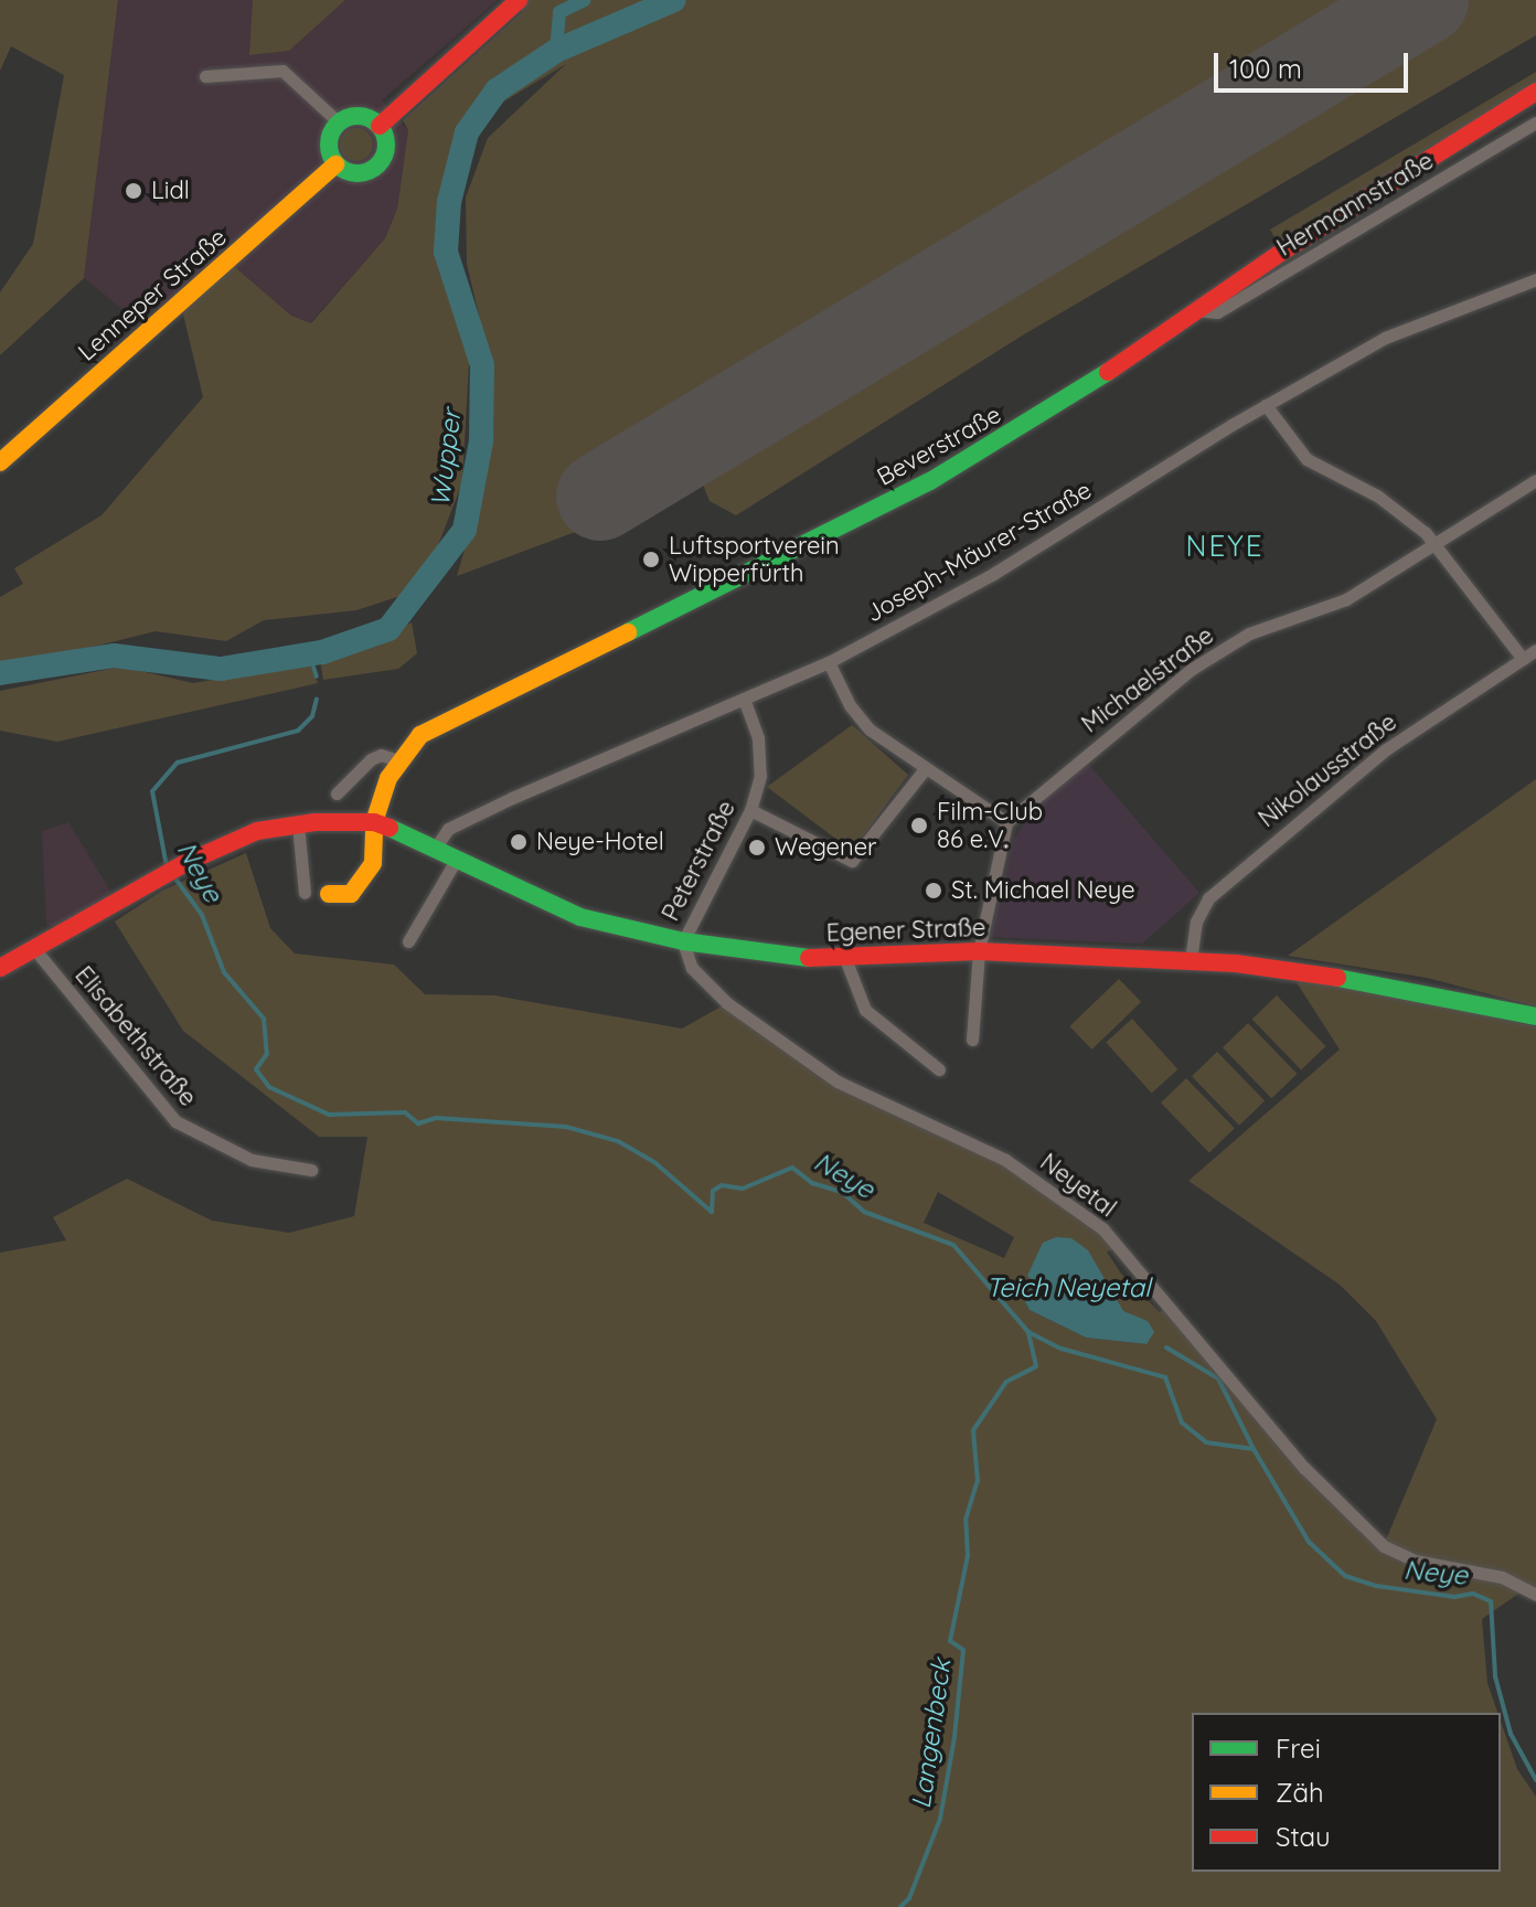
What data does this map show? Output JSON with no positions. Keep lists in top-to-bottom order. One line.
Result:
{"streets":{"street":["Hermannstraße","Lenneper Straße","Beverstraße","Joseph-Mäurer-Straße","Michaelstraße","Nikolausstraße","Peterstraße","Egener Straße","Elisabethstraße","Neyetal"]},"crossings":[["Hermannstraße","Beverstraße"],["Beverstraße","Egener Straße"],["Joseph-Mäurer-Straße","Peterstraße"],["Joseph-Mäurer-Straße","Egener Straße"],["Nikolausstraße","Egener Straße"],["Peterstraße","Egener Straße"],["Peterstraße","Neyetal"],["Egener Straße","Elisabethstraße"],["Egener Straße","Neyetal"]],"districts":["NEYE"],"water":["Wupper","Neye","Teich Neyetal","Langenbeck"],"places":["Lidl","Luftsportverein Wipperfürth","Film-Club 86 e.V.","Neye-Hotel","Wegener","St. Michael Neye"],"legend":["Frei","Zäh","Stau"],"scale_bar":"100 m"}
